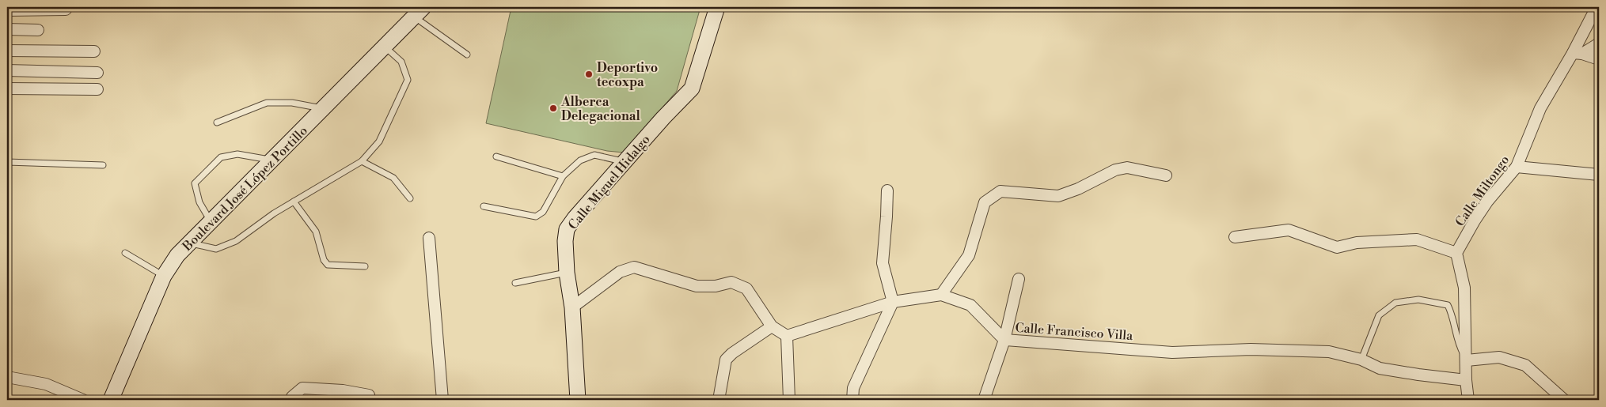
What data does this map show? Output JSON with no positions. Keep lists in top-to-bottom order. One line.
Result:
{"streets":{"main road":["Calle Miguel Hidalgo","Boulevard José López Portillo"],"street":["Calle Miltongo","Calle Francisco Villa"]},"places":["Deportivo tecoxpa","Alberca Delegacional"]}
